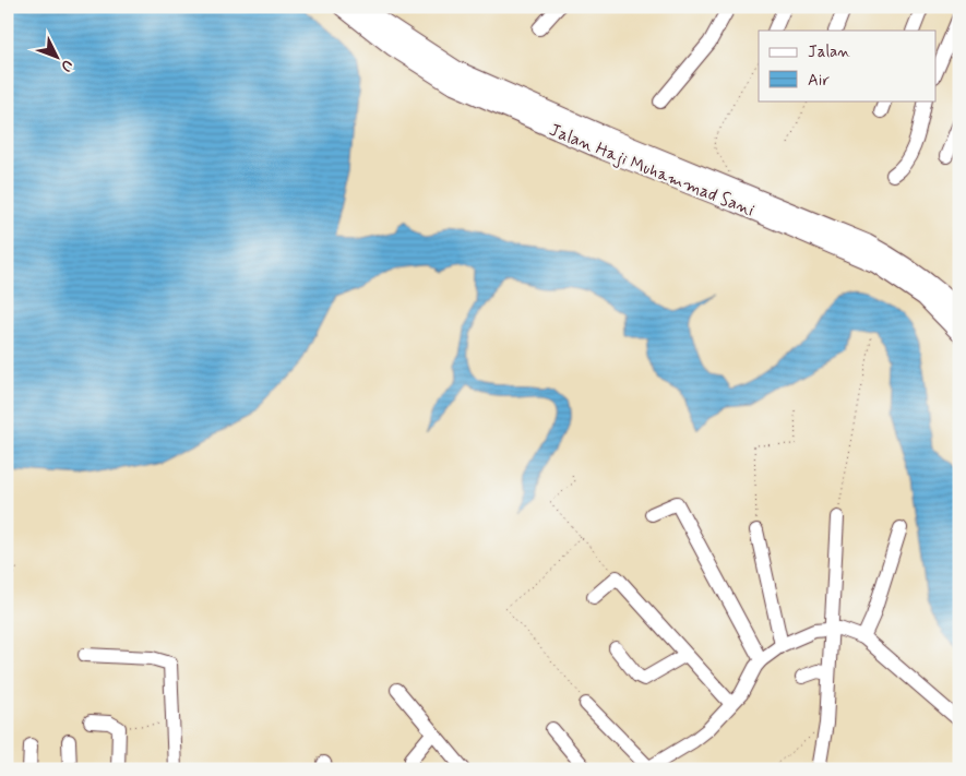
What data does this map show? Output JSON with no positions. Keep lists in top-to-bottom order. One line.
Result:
{"streets":{"main road":["Jalan Haji Muhammad Sani"]},"legend":["Jalan","Air"],"north":"bottom right"}
